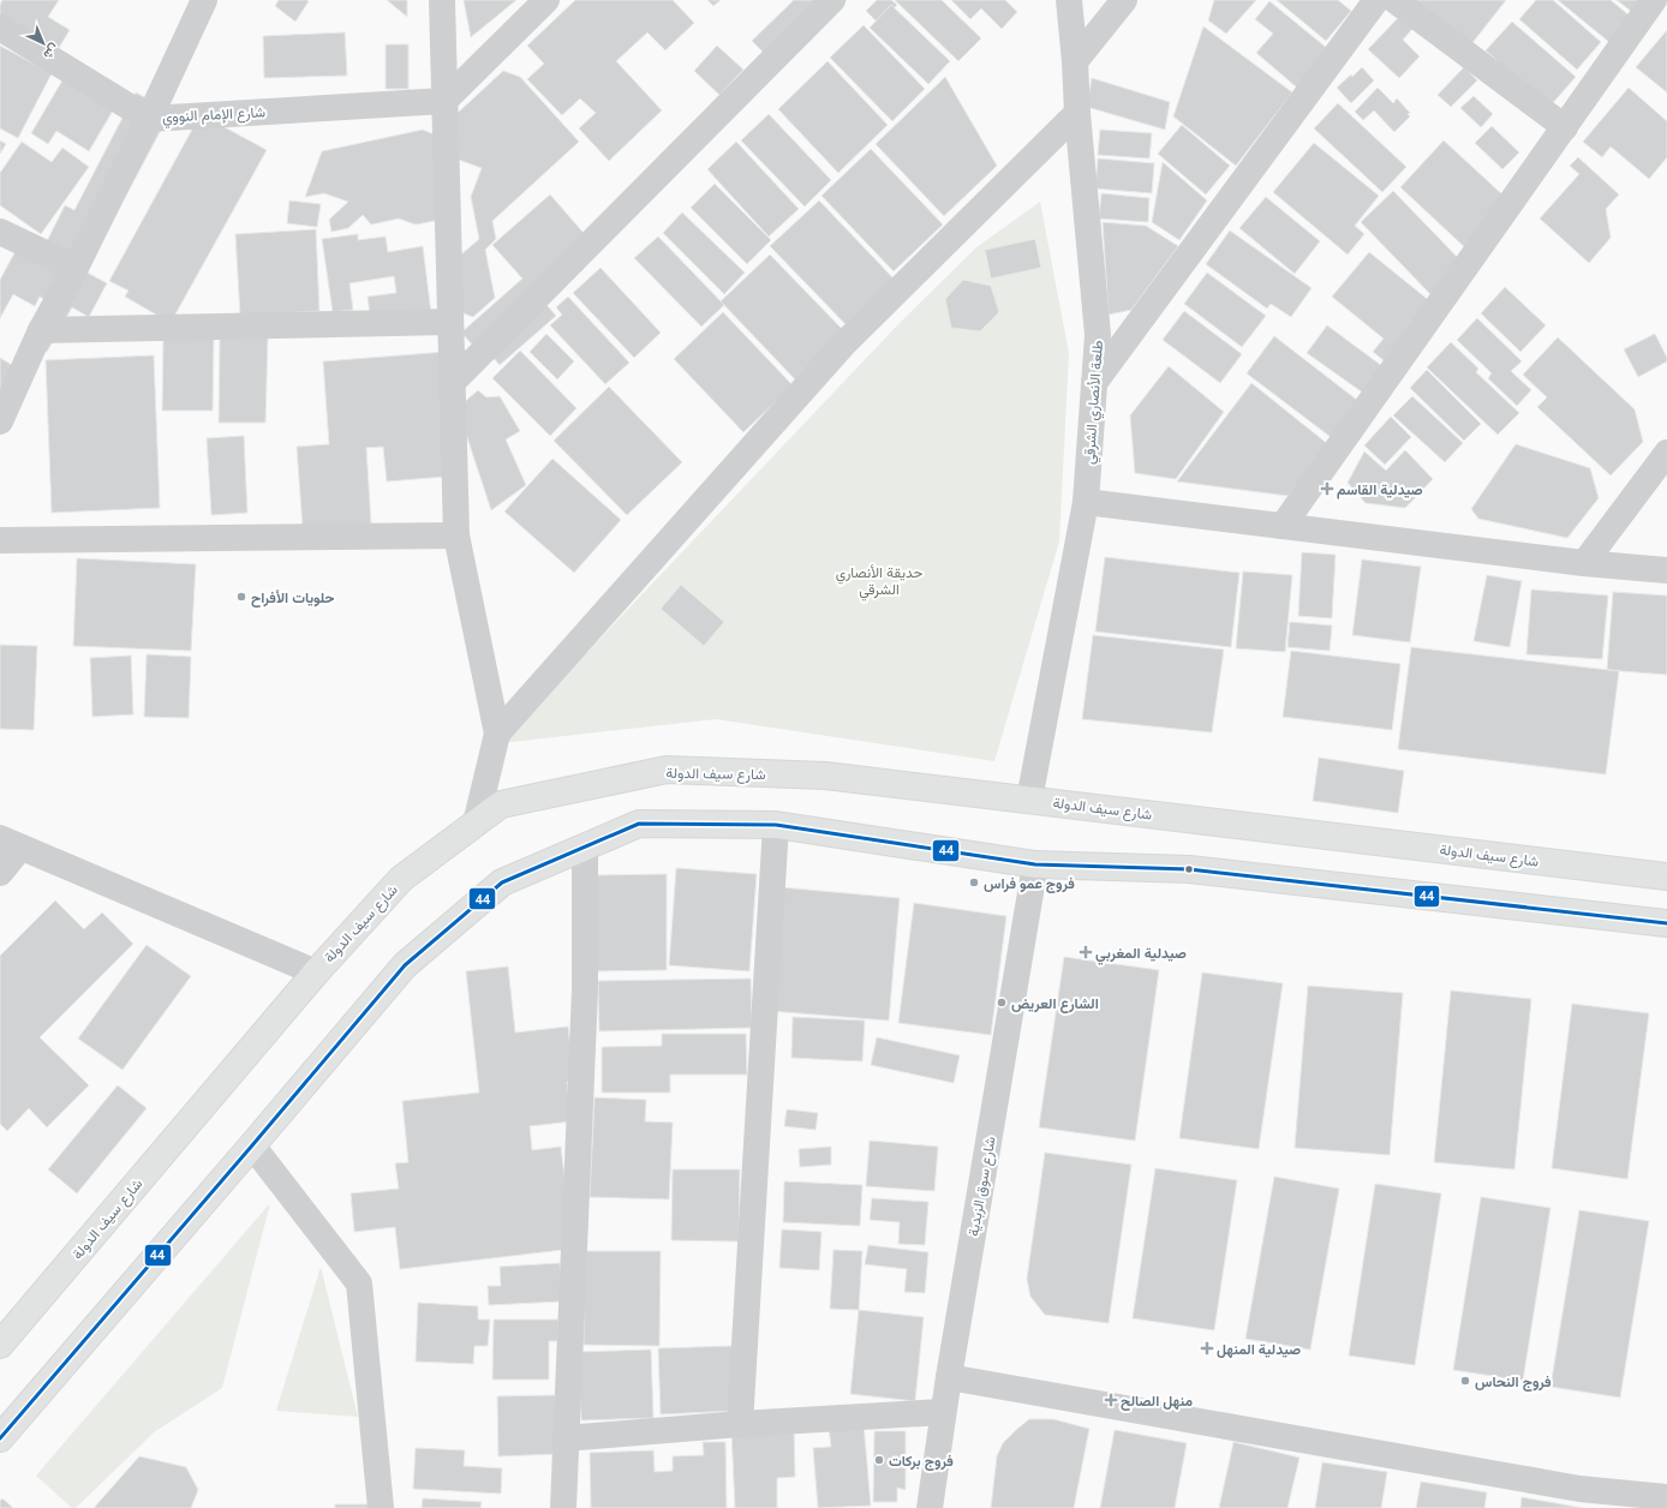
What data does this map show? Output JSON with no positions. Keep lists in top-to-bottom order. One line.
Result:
{"streets":{"main road":["شارع سيف الدولة"],"street":["شارع الإمام النووي","طلعة الأنصاري الشرقي","شارع سوق الزبدية"]},"crossings":[["طلعة الأنصاري الشرقي","شارع سيف الدولة"]],"parks":["حديقة الأنصاري الشرقي"],"places":{"health":["صيدلية القاسم","صيدلية المغربي","صيدلية المنهل","منهل الصالح"],"other":["حلويات الأفراح","فروج عمو فراس","الشارع العريض","فروج النحاس","فروج بركات"]},"lines":["transit line 44"],"north":"bottom right"}
